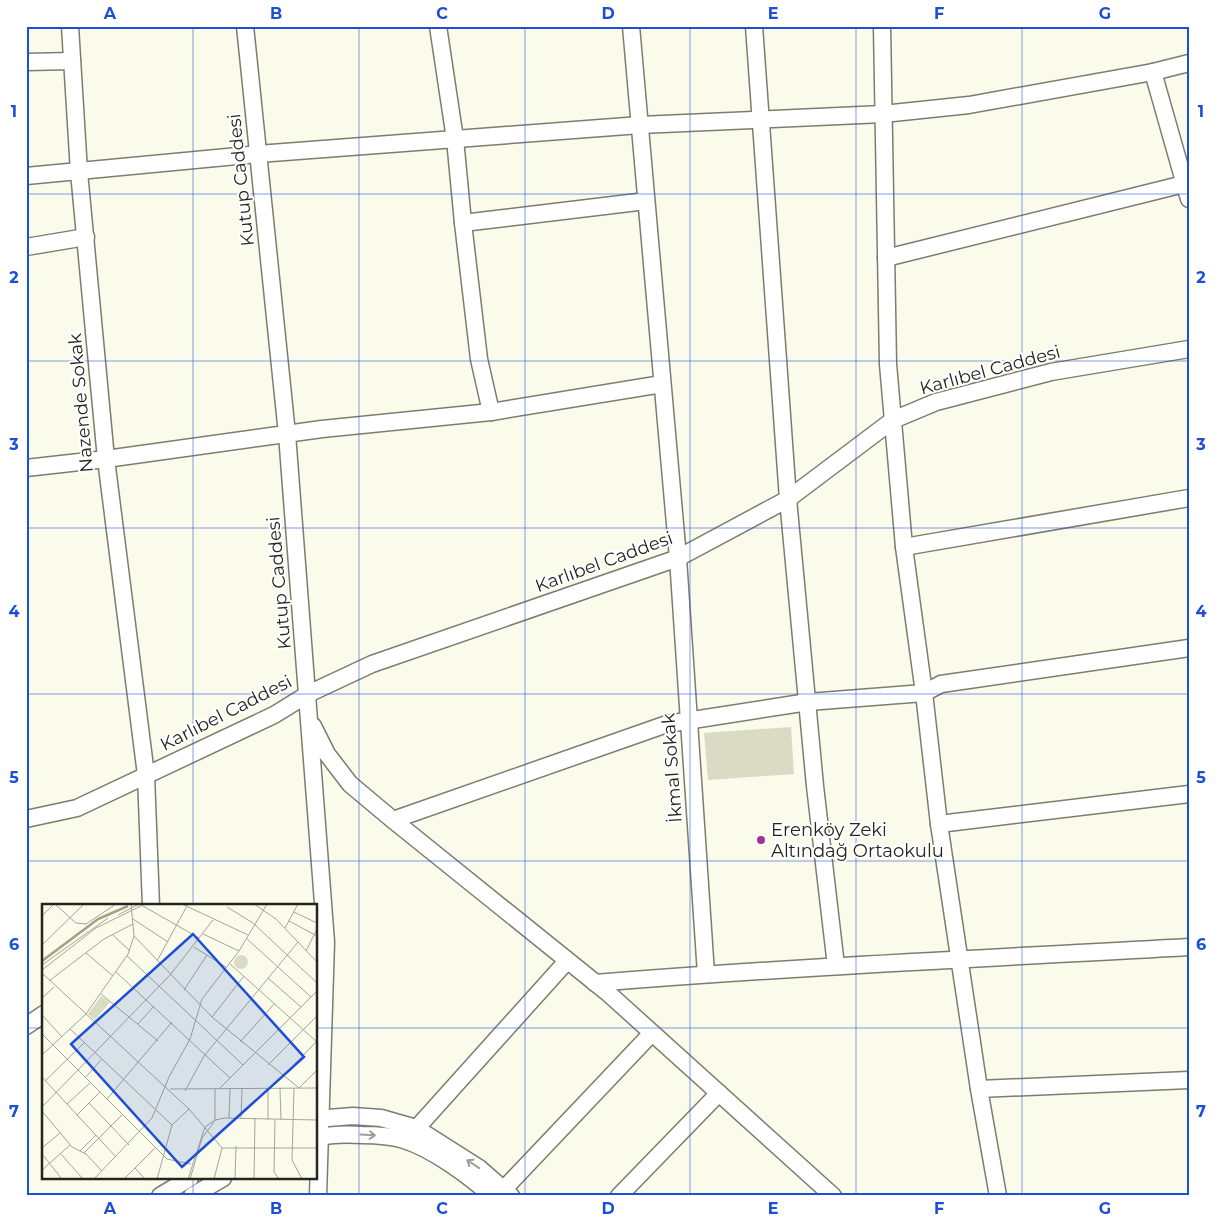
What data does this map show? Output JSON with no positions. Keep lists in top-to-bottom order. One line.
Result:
{"streets":{"street":["Kutup Caddesi","Karlıbel Caddesi","Nazende Sokak","İkmal Sokak"]},"crossings":[["Kutup Caddesi","Karlıbel Caddesi"],["Karlıbel Caddesi","Nazende Sokak"],["Karlıbel Caddesi","İkmal Sokak"]],"places":["Erenköy Zeki Altındağ Ortaokulu"],"grid":{"columns":["A","B","C","D","E","F","G"],"rows":["1","2","3","4","5","6","7"]}}
